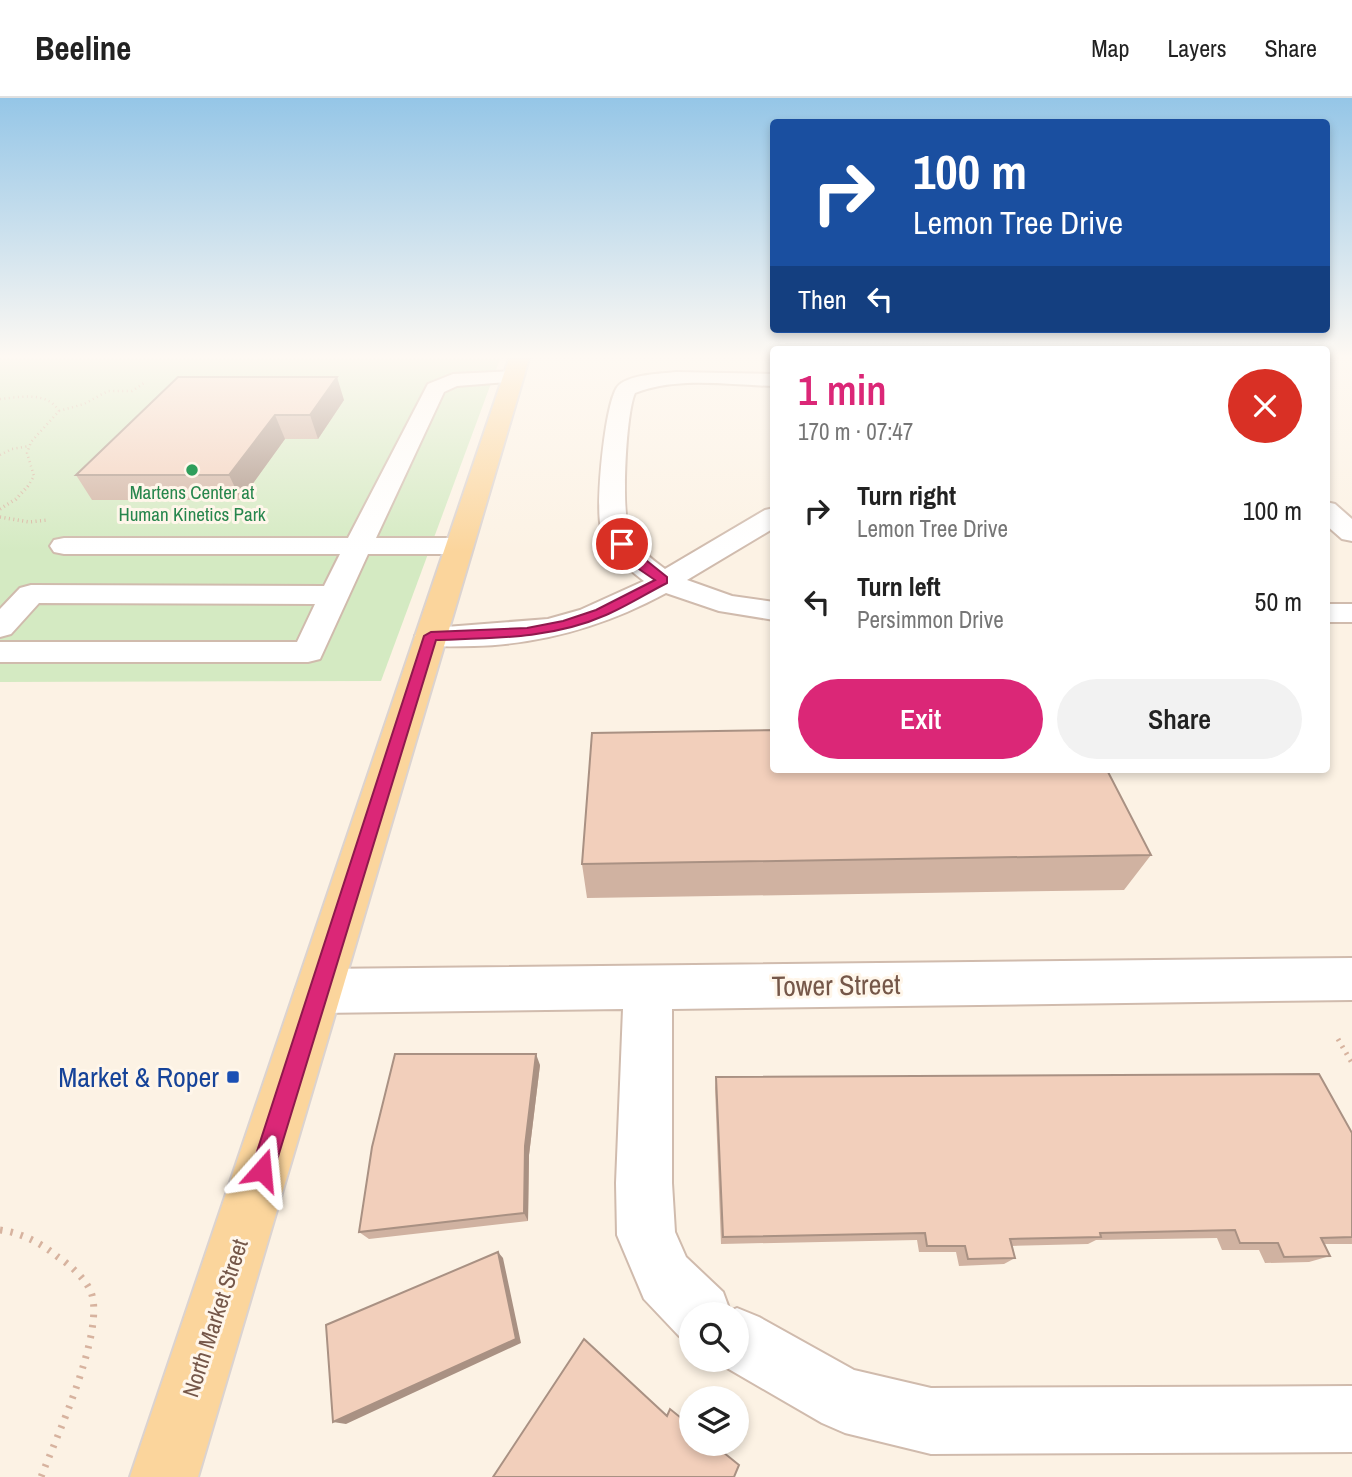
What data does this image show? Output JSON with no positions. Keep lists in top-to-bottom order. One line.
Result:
{"streets":{"main road":["North Market Street"],"street":["Tower Street"]},"crossings":[["Tower Street","North Market Street"]],"places":{"other":["Martens Center at Human Kinetics Park"],"transit":["Market & Roper"]},"page":{"header":"Beeline","nav":["Map","Layers","Share"],"turn":["100 m","Lemon Tree Drive"],"then":"Then","heading":["1 min","170 m · 07:47"],"list":[{"name":"Turn right","note":"Lemon Tree Drive","value":"100 m"},{"name":"Turn left","note":"Persimmon Drive","value":"50 m"}],"buttons":["Exit","Share"]}}
